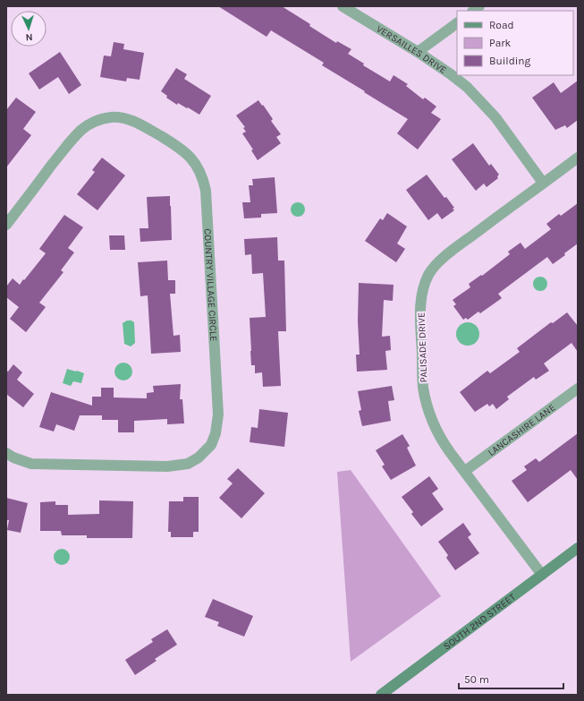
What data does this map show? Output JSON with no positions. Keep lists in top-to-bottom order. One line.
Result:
{"streets":{"main road":["SOUTH 2ND STREET"],"street":["VERSAILLES DRIVE","COUNTRY VILLAGE CIRCLE","PALISADE DRIVE","LANCASHIRE LANE"]},"crossings":[["VERSAILLES DRIVE","PALISADE DRIVE"],["PALISADE DRIVE","LANCASHIRE LANE"],["PALISADE DRIVE","SOUTH 2ND STREET"]],"legend":["Road","Park","Building"],"scale_bar":"50 m","north":"bottom"}
